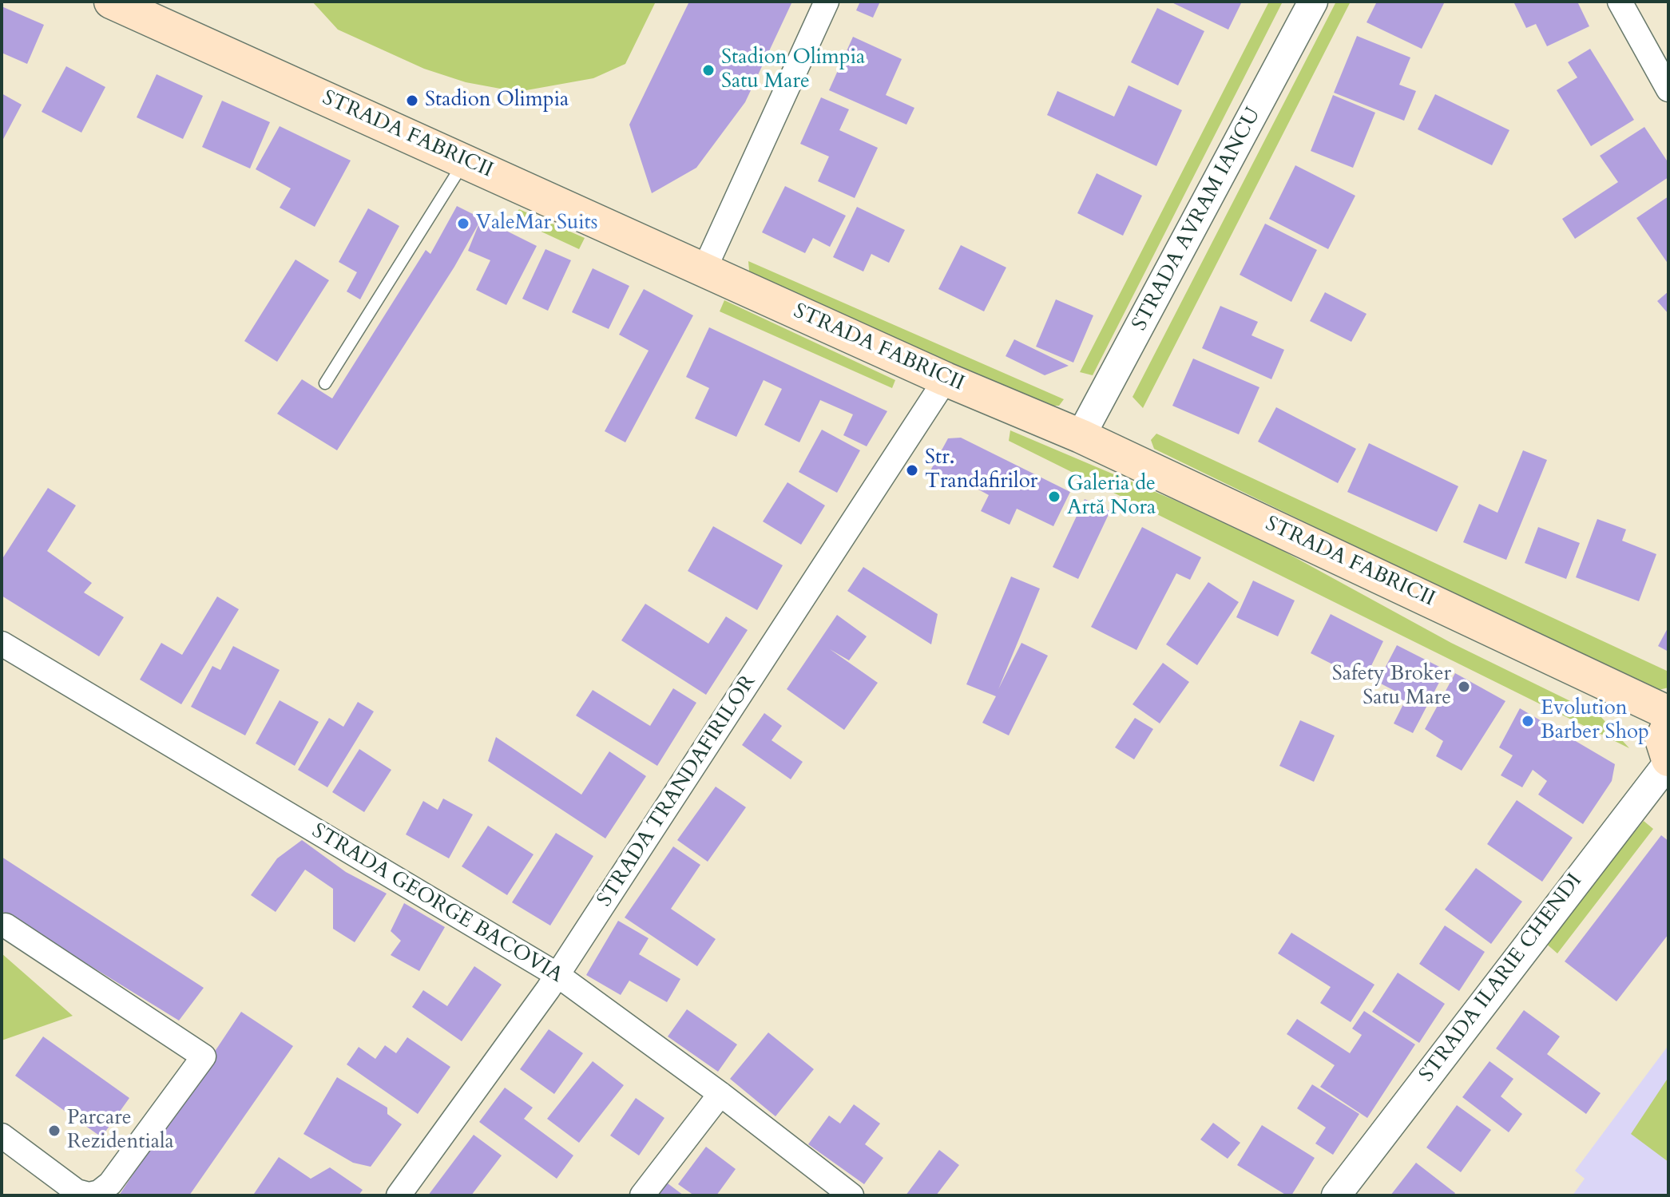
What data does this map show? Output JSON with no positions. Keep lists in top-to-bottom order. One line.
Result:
{"streets":{"main road":["STRADA FABRICII"],"street":["STRADA AVRAM IANCU","STRADA TRANDAFIRILOR","STRADA GEORGE BACOVIA","STRADA ILARIE CHENDI"]},"crossings":[["STRADA FABRICII","STRADA AVRAM IANCU"],["STRADA FABRICII","STRADA TRANDAFIRILOR"],["STRADA FABRICII","STRADA ILARIE CHENDI"],["STRADA TRANDAFIRILOR","STRADA GEORGE BACOVIA"]],"places":["Stadion Olimpia Satu Mare","Stadion Olimpia","ValeMar Suits","Str. Trandafirilor","Galeria de Artă Nora","Safety Broker Satu Mare","Evolution Barber Shop","Parcare Rezidentiala"]}
